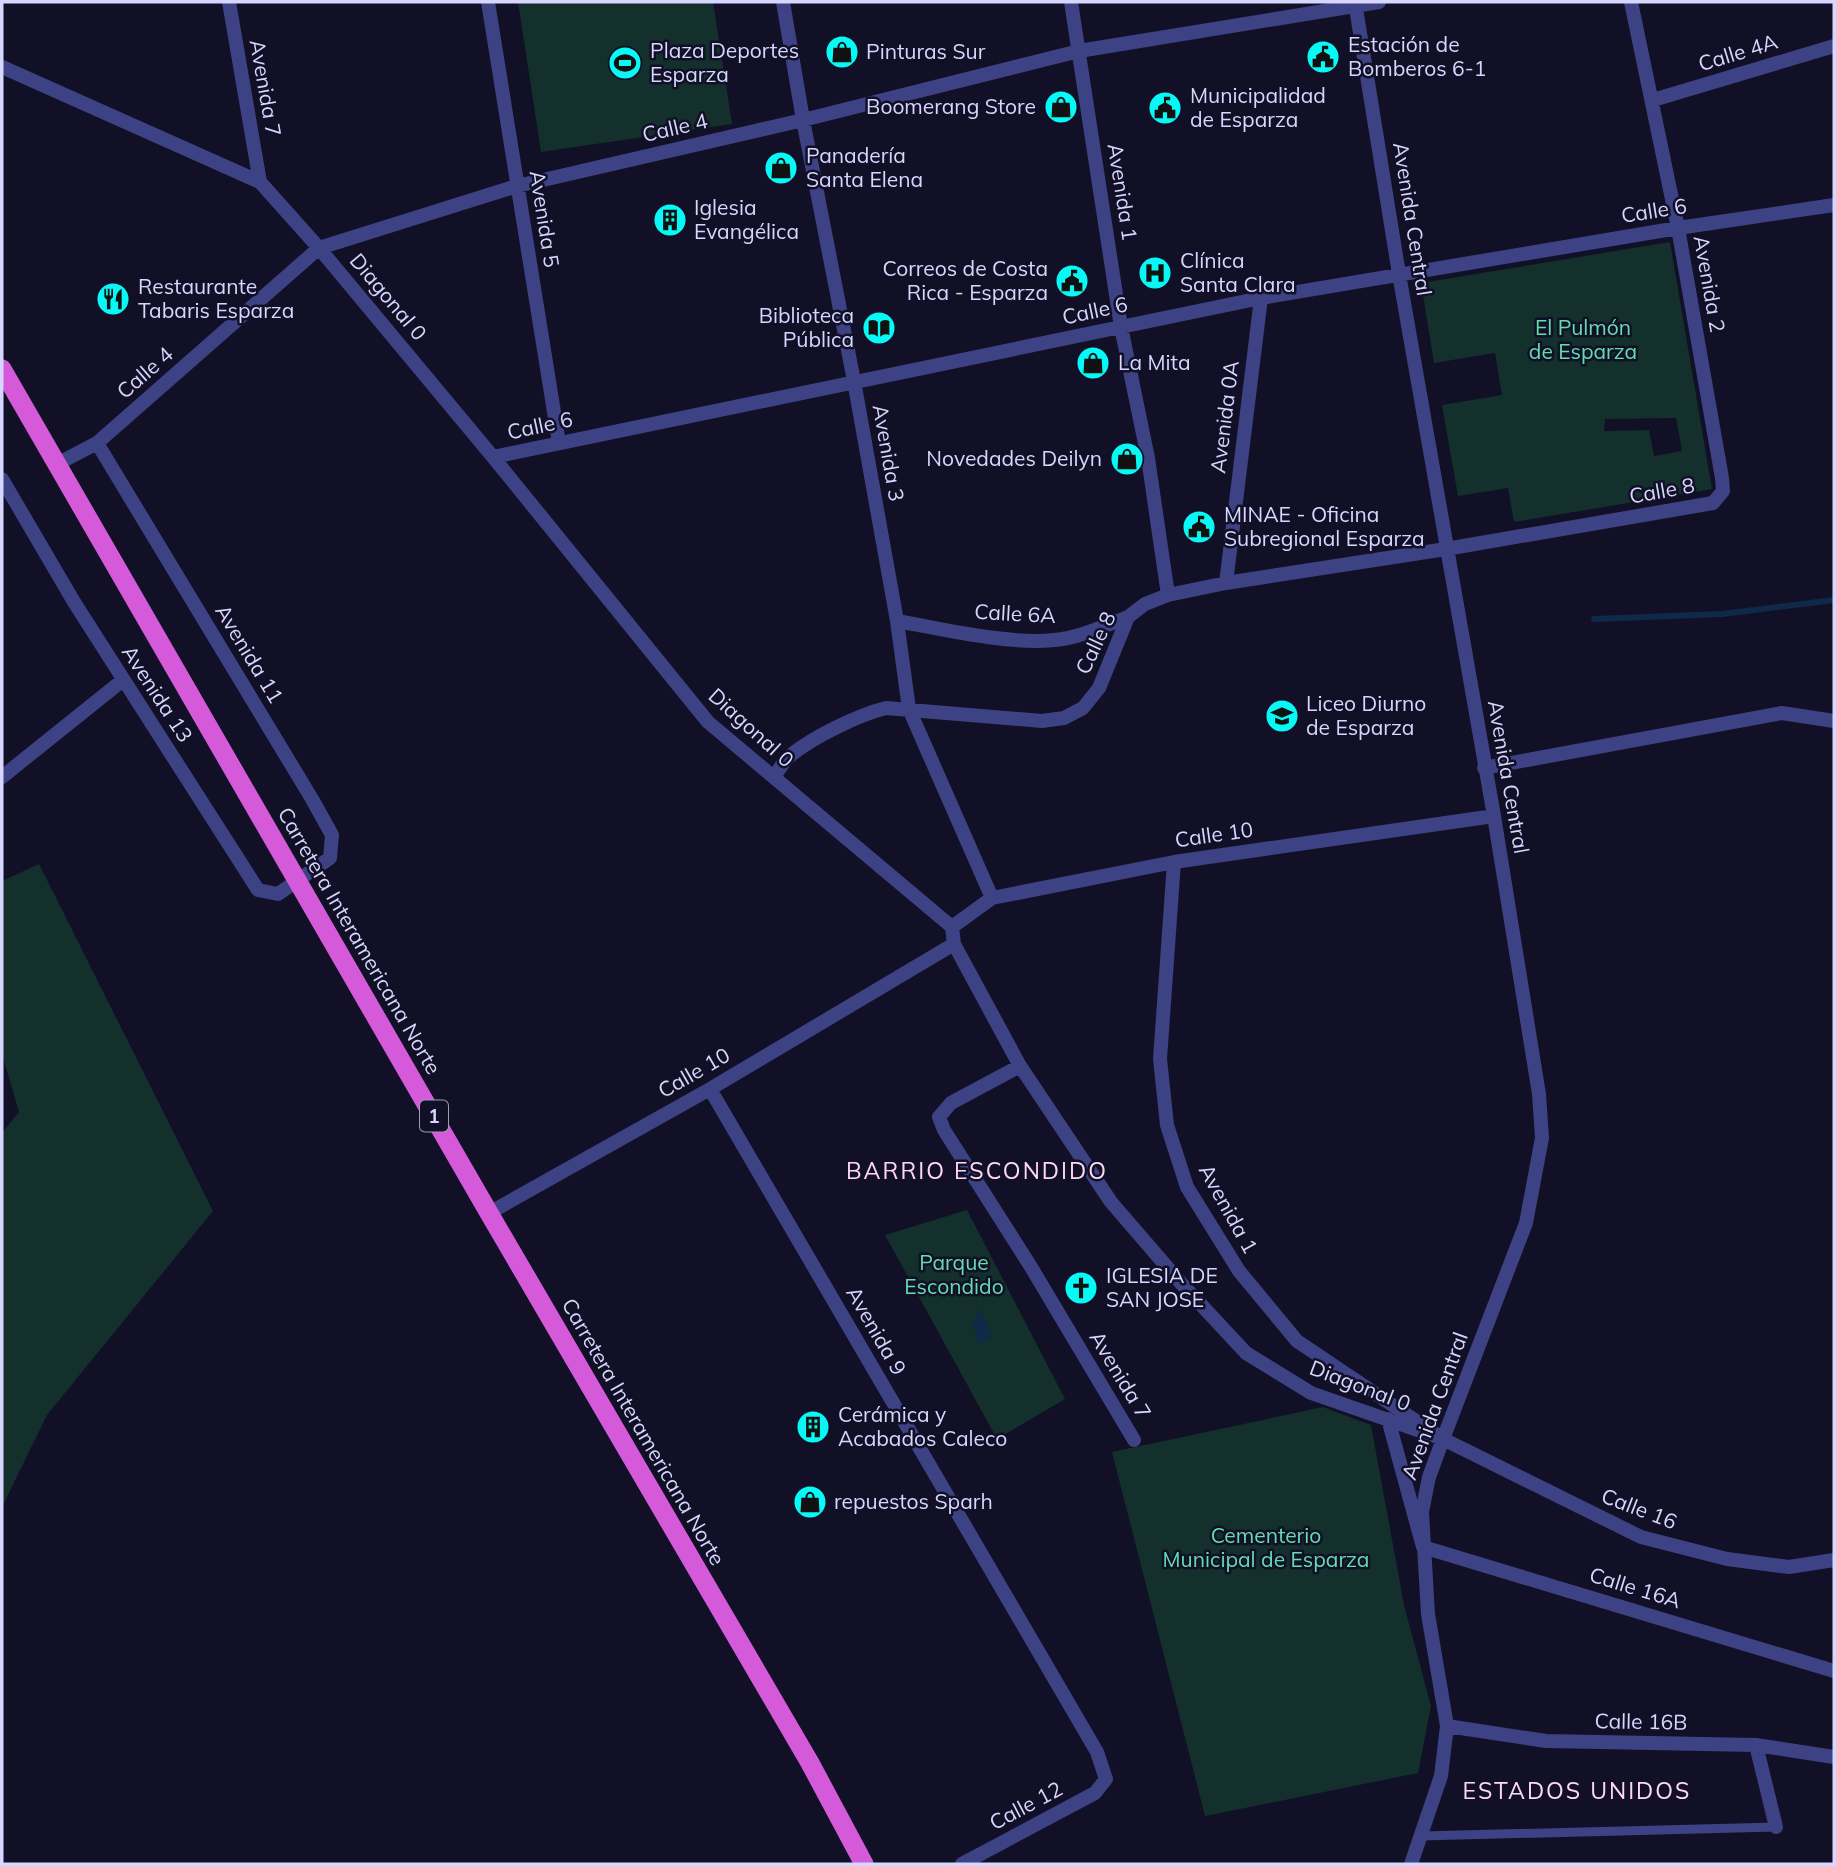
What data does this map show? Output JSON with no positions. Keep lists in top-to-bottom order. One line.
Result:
{"streets":{"highway":["Carretera Interamericana Norte","1"],"street":["Calle 4A","Avenida 7","Calle 4","Avenida 1","Calle 6","Avenida 5","Avenida Central","Avenida 2","Diagonal 0","Avenida 0A","Avenida 3","Calle 8","Calle 6A","Avenida 11","Avenida 13","Calle 10","Avenida 9","Calle 16","Calle 16A","Calle 16B","Calle 12"]},"crossings":[["Calle 4A","Avenida 2"],["Avenida 7","Diagonal 0"],["Calle 4","Avenida 1"],["Calle 4","Avenida 5"],["Calle 4","Avenida Central"],["Calle 4","Diagonal 0"],["Calle 4","Avenida 3"],["Calle 4","Avenida 11"],["Calle 4","Carretera Interamericana Norte"],["Avenida 1","Calle 6"],["Avenida 1","Avenida Central"],["Avenida 1","Diagonal 0"],["Avenida 1","Calle 8"],["Avenida 1","Calle 10"],["Avenida 1","Calle 16"],["Calle 6","Avenida 5"],["Calle 6","Avenida Central"],["Calle 6","Avenida 2"],["Calle 6","Diagonal 0"],["Calle 6","Avenida 0A"],["Calle 6","Avenida 3"],["Avenida Central","Diagonal 0"],["Avenida Central","Calle 8"],["Avenida Central","Calle 10"],["Avenida Central","Calle 16"],["Avenida Central","Calle 16A"],["Avenida Central","Calle 16B"],["Avenida 2","Calle 8"],["Diagonal 0","Calle 8"],["Diagonal 0","Calle 10"],["Diagonal 0","Calle 16"],["Avenida 0A","Calle 8"],["Avenida 3","Calle 8"],["Avenida 3","Calle 6A"],["Avenida 3","Calle 10"],["Calle 8","Calle 6A"],["Avenida 11","Avenida 13"],["Avenida 11","Carretera Interamericana Norte"],["Avenida 13","Carretera Interamericana Norte"],["Calle 10","Carretera Interamericana Norte"],["Calle 10","Avenida 9"],["Avenida 9","Calle 12"]],"districts":["BARRIO ESCONDIDO","ESTADOS UNIDOS"],"parks":["El Pulmón de Esparza","Parque Escondido","Cementerio Municipal de Esparza"],"places":{"shop":["Pinturas Sur","Boomerang Store","Panadería Santa Elena","La Mita","Novedades Deilyn","repuestos Sparh"],"public building":["Estación de Bomberos 6-1","Municipalidad de Esparza","Correos de Costa Rica - Esparza","MINAE - Oficina Subregional Esparza"],"sports":["Plaza Deportes Esparza"],"building":["Iglesia Evangélica","Cerámica y Acabados Caleco"],"hospital":["Clínica Santa Clara"],"restaurant":["Restaurante Tabaris Esparza"],"library":["Biblioteca Pública"],"school or university":["Liceo Diurno de Esparza"],"church":["IGLESIA DE SAN JOSE"]}}
